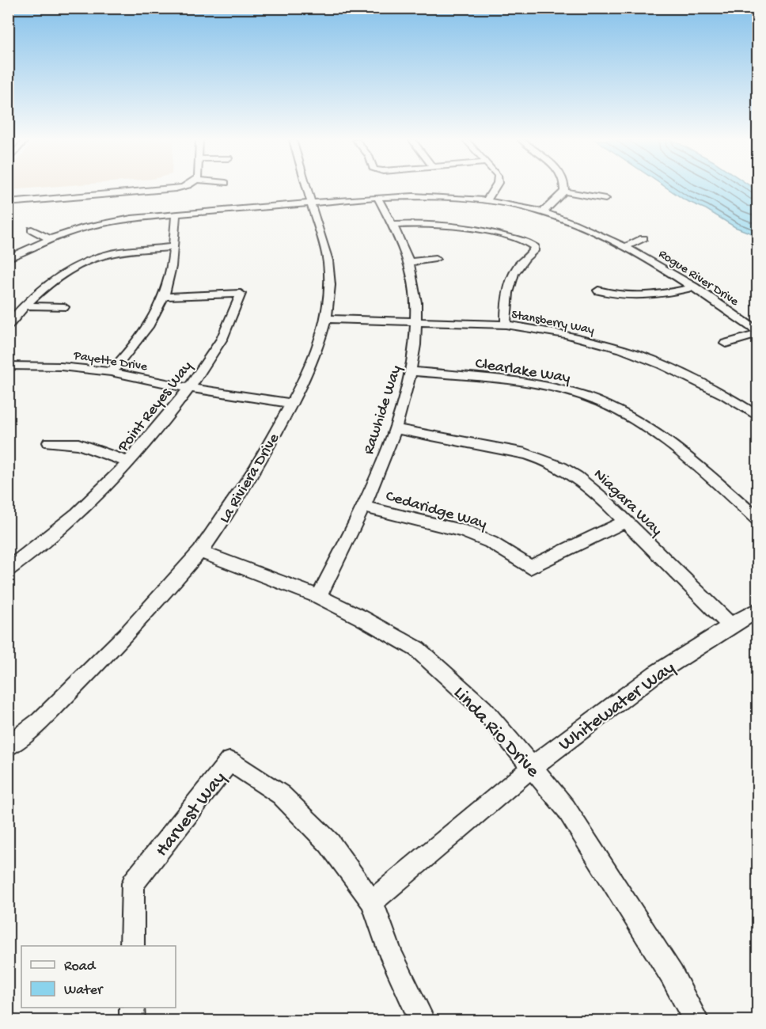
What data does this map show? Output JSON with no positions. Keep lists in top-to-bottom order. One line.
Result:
{"streets":{"street":["Rogue River Drive","Stansberry Way","Payette Drive","Clearlake Way","Point Reyes Way","Rawhide Way","La Riviera Drive","Niagara Way","Cedaridge Way","Whitewater Way","Linda Rio Drive","Harvest Way"]},"crossings":[["Rogue River Drive","Rawhide Way"],["Rogue River Drive","La Riviera Drive"],["Stansberry Way","Rawhide Way"],["Stansberry Way","La Riviera Drive"],["Payette Drive","Point Reyes Way"],["Payette Drive","La Riviera Drive"],["Clearlake Way","Rawhide Way"],["Rawhide Way","Niagara Way"],["Rawhide Way","Cedaridge Way"],["Rawhide Way","Linda Rio Drive"],["La Riviera Drive","Linda Rio Drive"],["Niagara Way","Cedaridge Way"],["Niagara Way","Whitewater Way"],["Whitewater Way","Linda Rio Drive"],["Whitewater Way","Harvest Way"]],"legend":["Road","Water"]}
